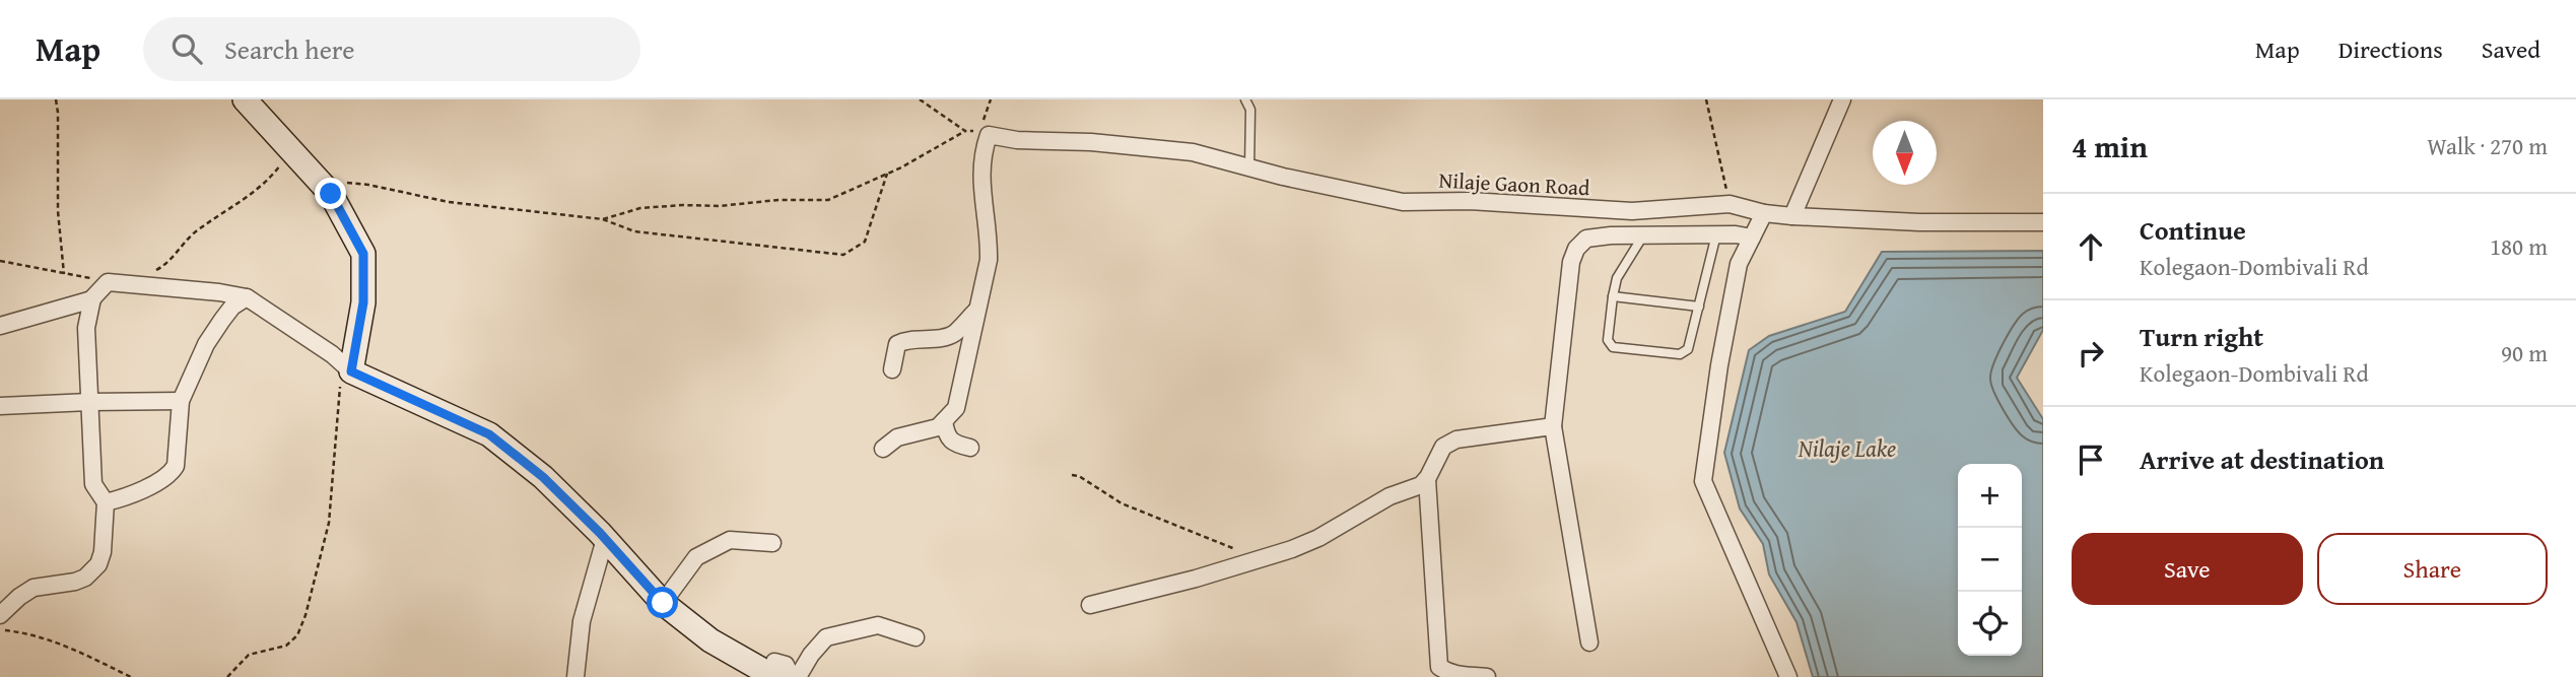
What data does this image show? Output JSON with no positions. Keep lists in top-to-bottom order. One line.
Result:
{"streets":{"street":["Nilaje Gaon Road"]},"water":["Nilaje Lake"],"north":"bottom","page":{"header":"Map","search":"Search here","nav":["Map","Directions","Saved"],"heading":["4 min","Walk · 270 m"],"list":[["Continue","Kolegaon-Dombivali Rd","180 m"],["Turn right","Kolegaon-Dombivali Rd","90 m"],"Arrive at destination"],"map_buttons":["+","−"],"buttons":["Save","Share"]}}
